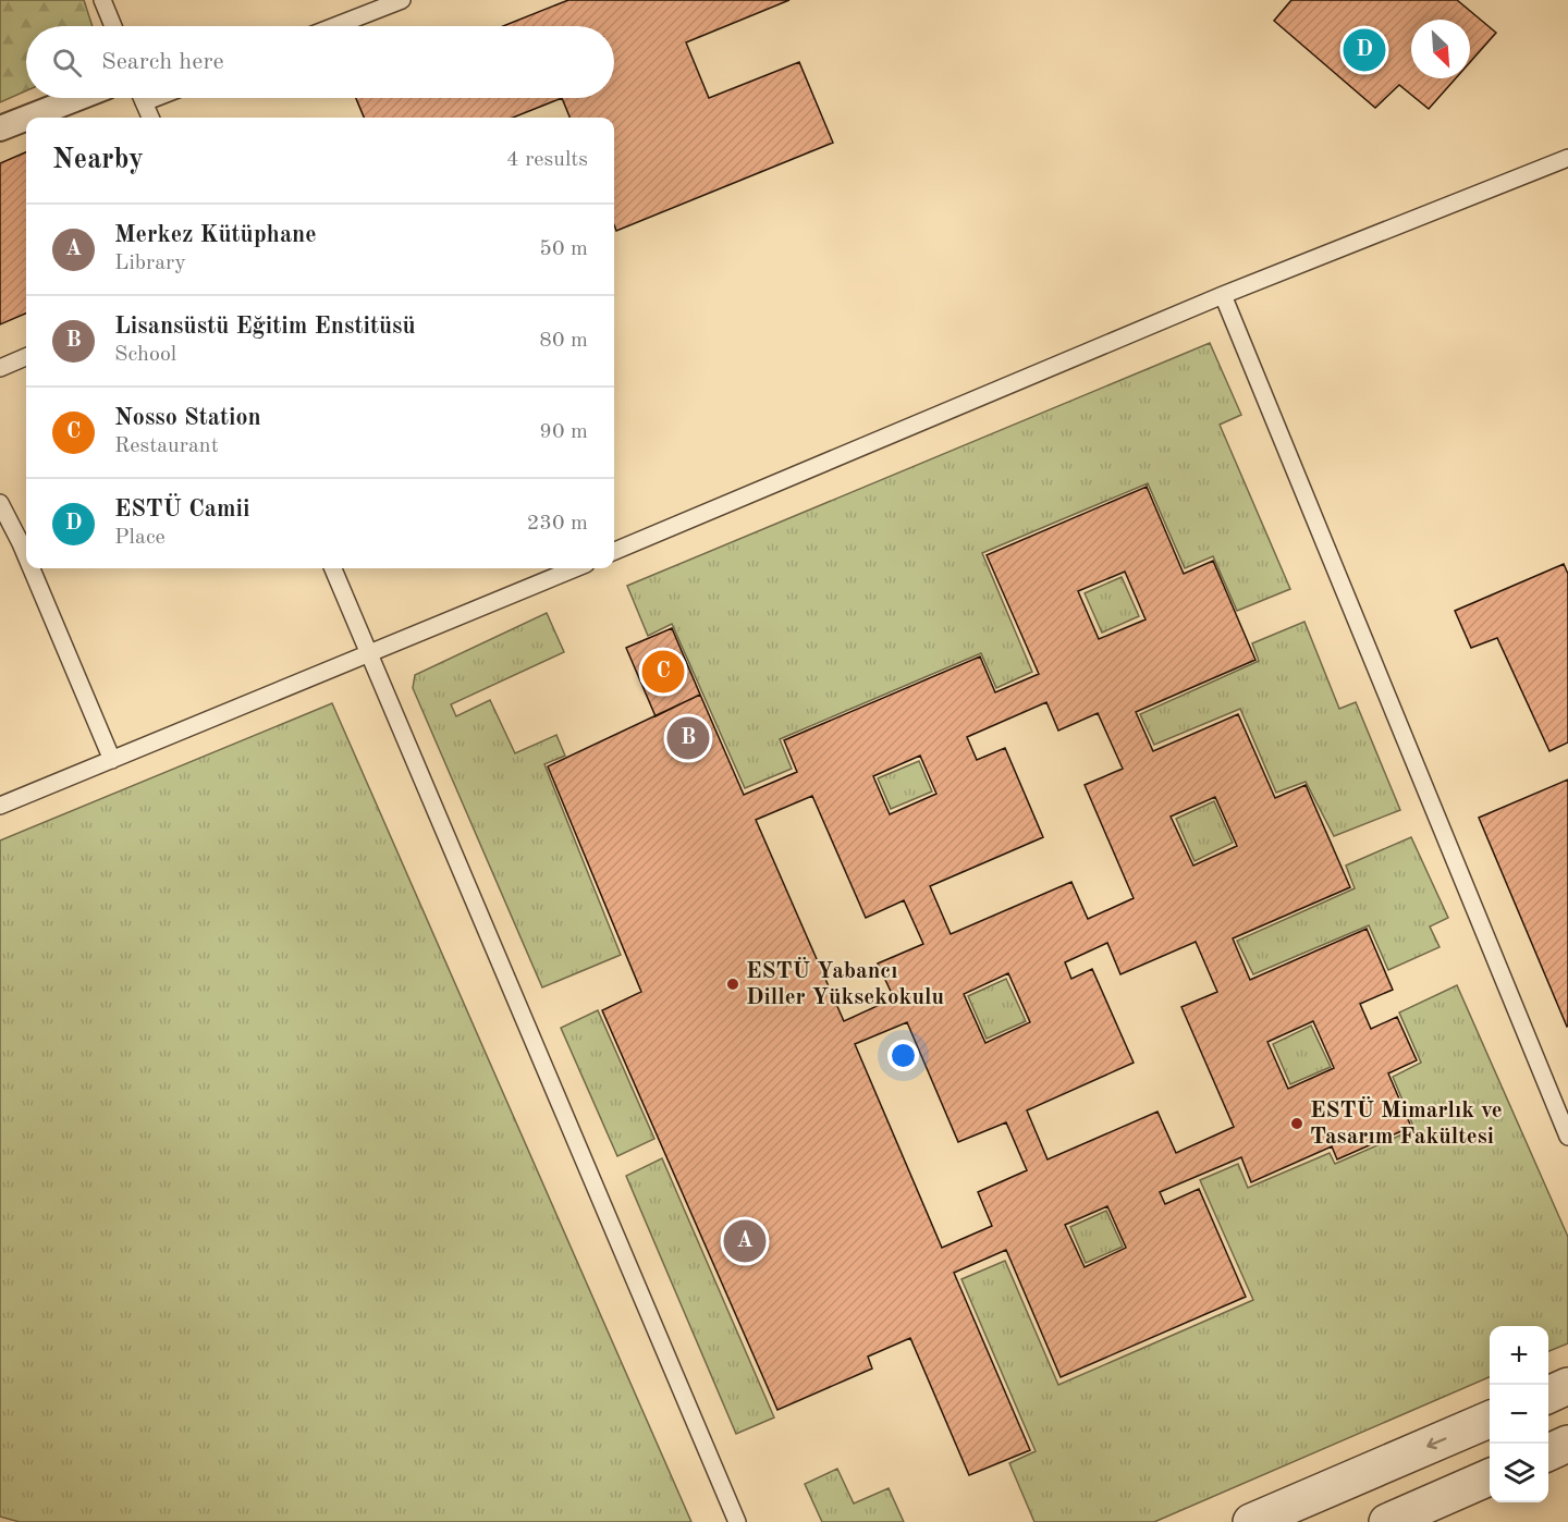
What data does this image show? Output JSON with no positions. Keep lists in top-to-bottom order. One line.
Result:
{"places":["ESTÜ Yabancı Diller Yüksekokulu","ESTÜ Mimarlık ve Tasarım Fakültesi"],"north":"bottom right","page":{"pins":["D","C","B","A"],"search":"Search here","heading":["Nearby","4 results"],"list":[{"mark":"A","name":"Merkez Kütüphane","note":"Library","value":"50 m"},{"mark":"B","name":"Lisansüstü Eğitim Enstitüsü","note":"School","value":"80 m"},{"mark":"C","name":"Nosso Station","note":"Restaurant","value":"90 m"},{"mark":"D","name":"ESTÜ Camii","note":"Place","value":"230 m"}],"map_buttons":["+","−"]}}
